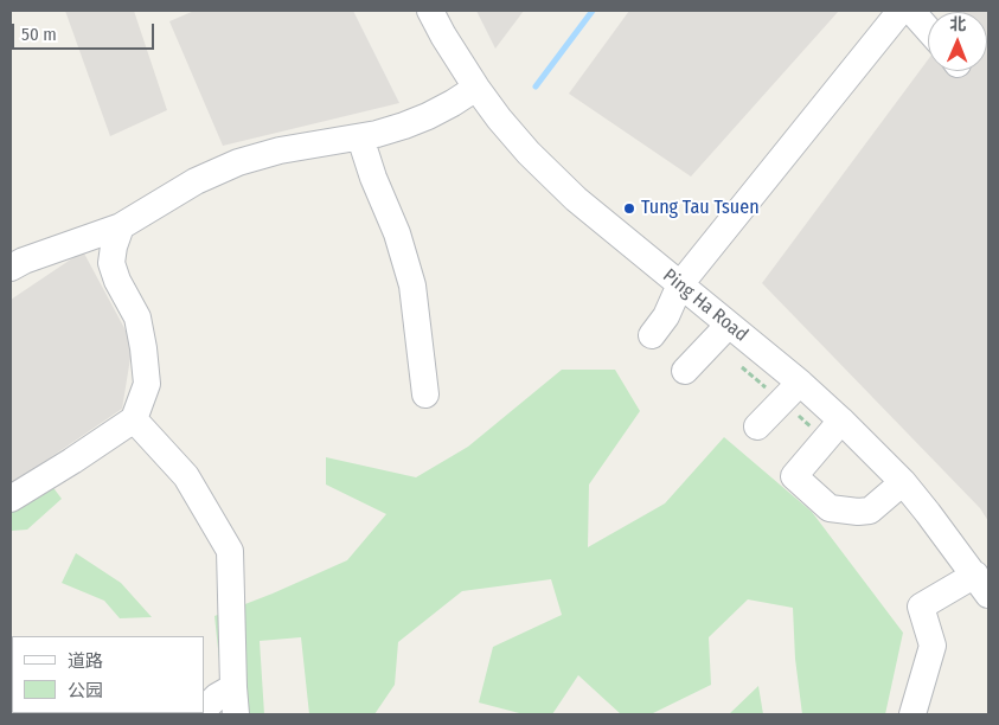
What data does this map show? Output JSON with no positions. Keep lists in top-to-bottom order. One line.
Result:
{"streets":{"street":["Ping Ha Road"]},"places":["Tung Tau Tsuen"],"legend":["道路","公园"],"scale_bar":"50 m","north":"top"}
